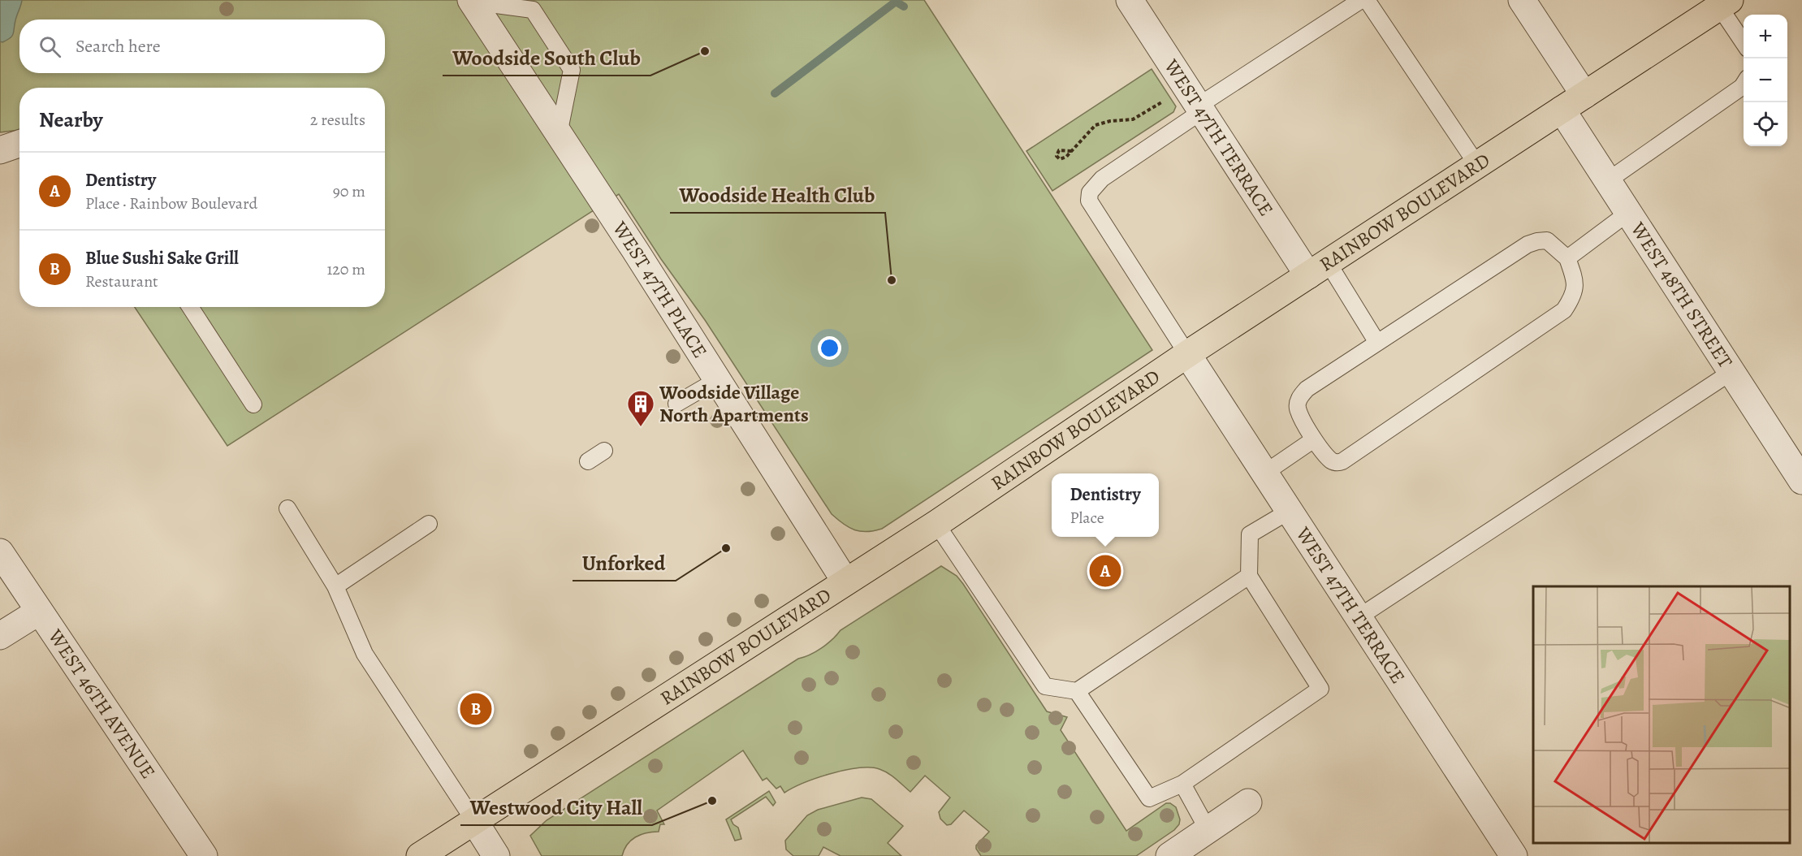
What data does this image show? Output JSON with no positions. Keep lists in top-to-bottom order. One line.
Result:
{"streets":{"main road":["RAINBOW BOULEVARD"],"street":["WEST 47TH TERRACE","WEST 47TH PLACE","WEST 48TH STREET","WEST 46TH AVENUE"]},"crossings":[["WEST 47TH TERRACE","RAINBOW BOULEVARD"],["RAINBOW BOULEVARD","WEST 47TH PLACE"],["RAINBOW BOULEVARD","WEST 48TH STREET"]],"places":{"other":["Woodside South Club","Woodside Health Club","Unforked","Westwood City Hall"],"building":["Woodside Village North Apartments"]},"page":{"map_buttons":["+","−"],"search":"Search here","heading":["Nearby","2 results"],"list":[{"mark":"A","name":"Dentistry","note":"Place · Rainbow Boulevard","value":"90 m"},{"mark":"B","name":"Blue Sushi Sake Grill","note":"Restaurant","value":"120 m"}],"popup":["Dentistry","Place"],"pins":["A","B"]}}
